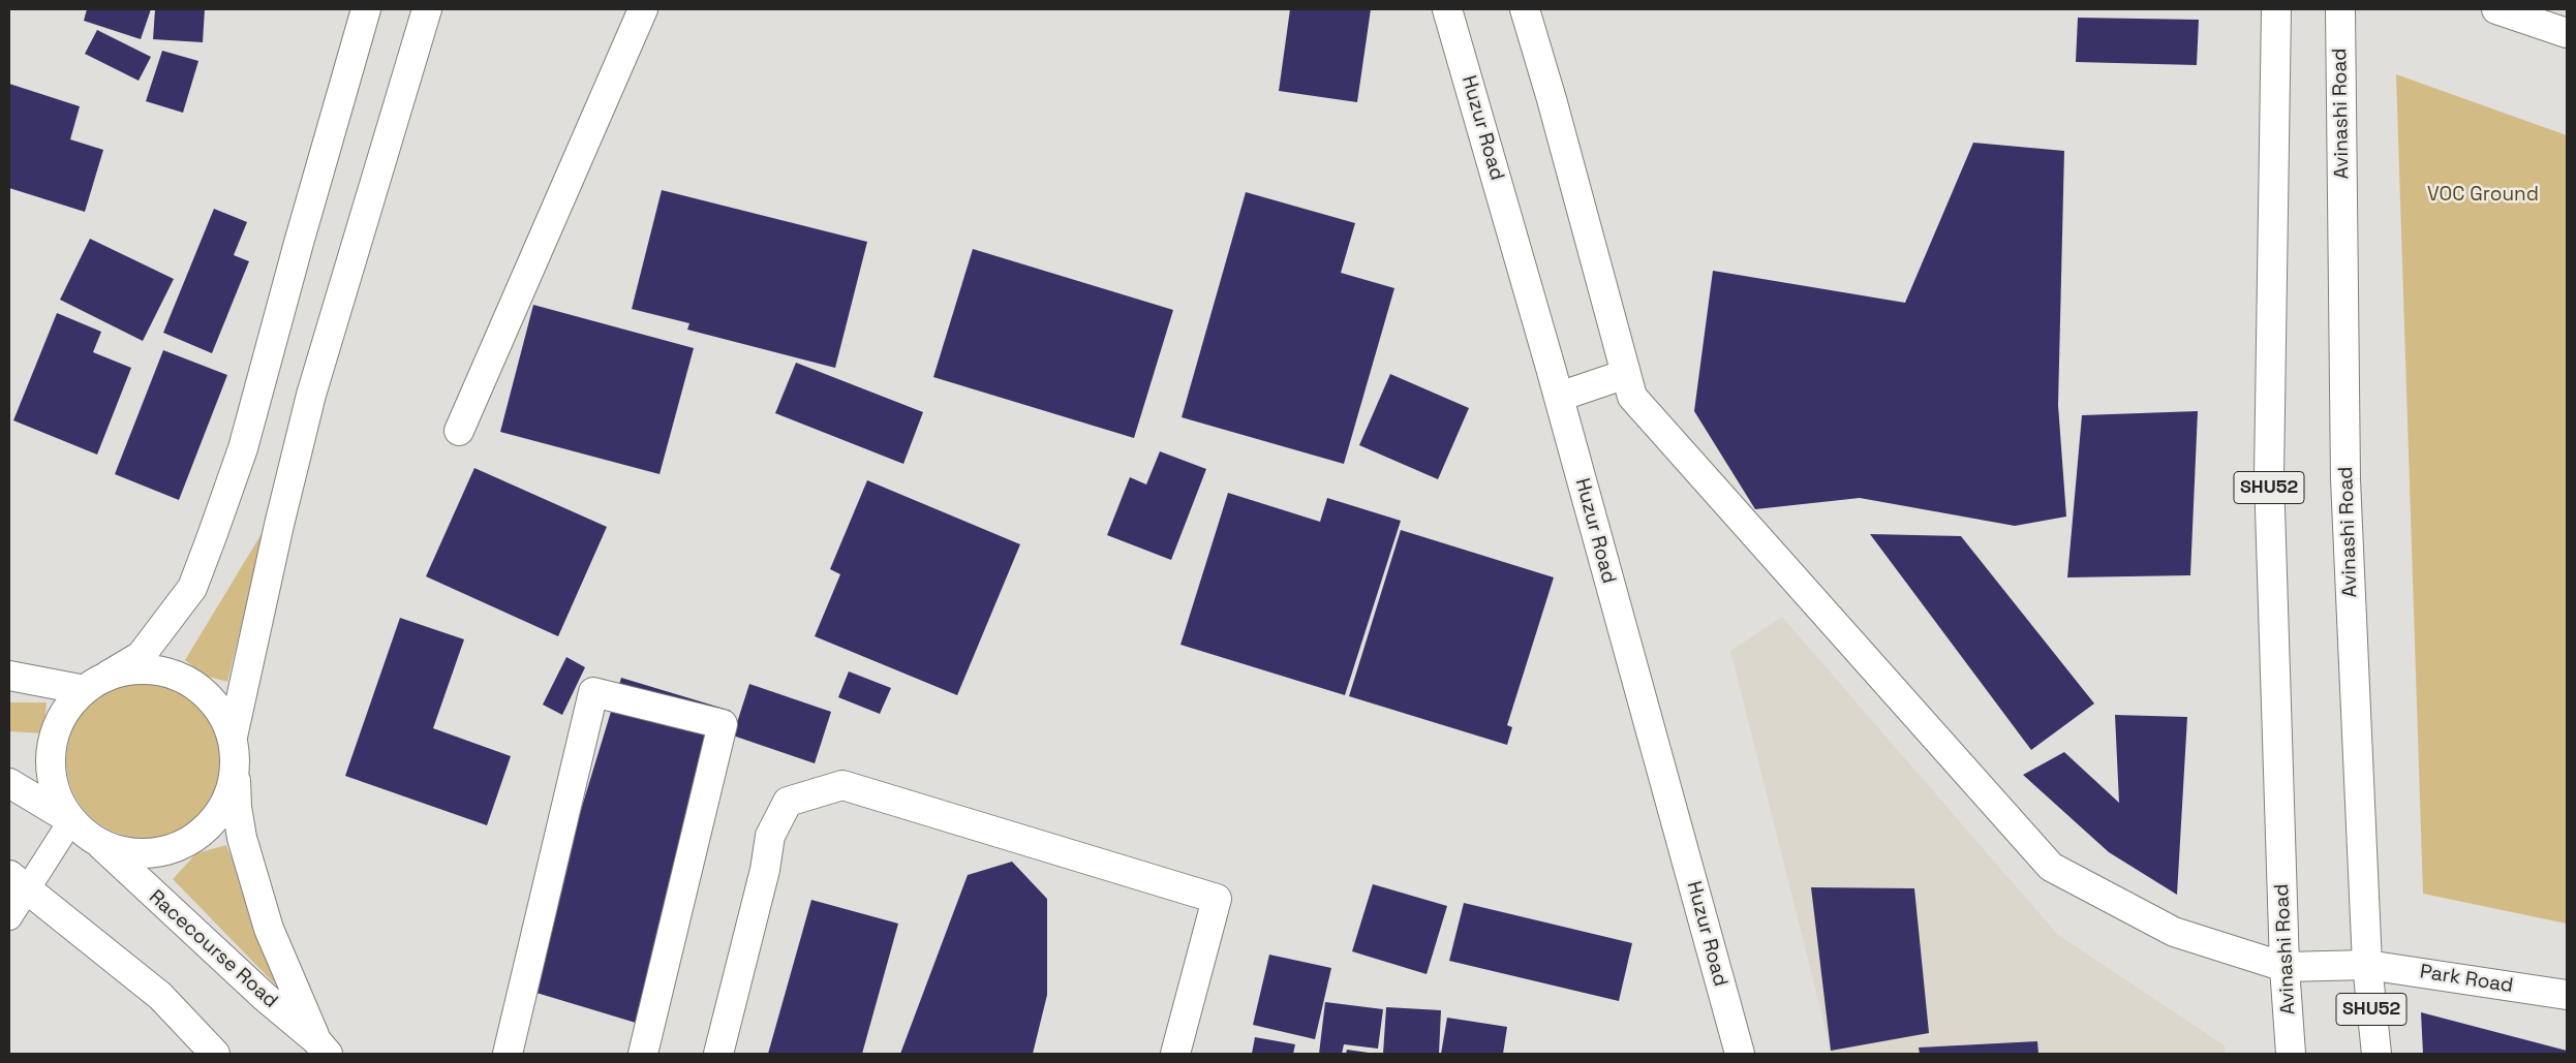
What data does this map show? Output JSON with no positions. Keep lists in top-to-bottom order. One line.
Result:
{"streets":{"street":["Avinashi Road","Huzur Road","SHU52","Racecourse Road","Park Road"]},"crossings":[["Avinashi Road","Park Road"]],"parks":["VOC Ground"]}
